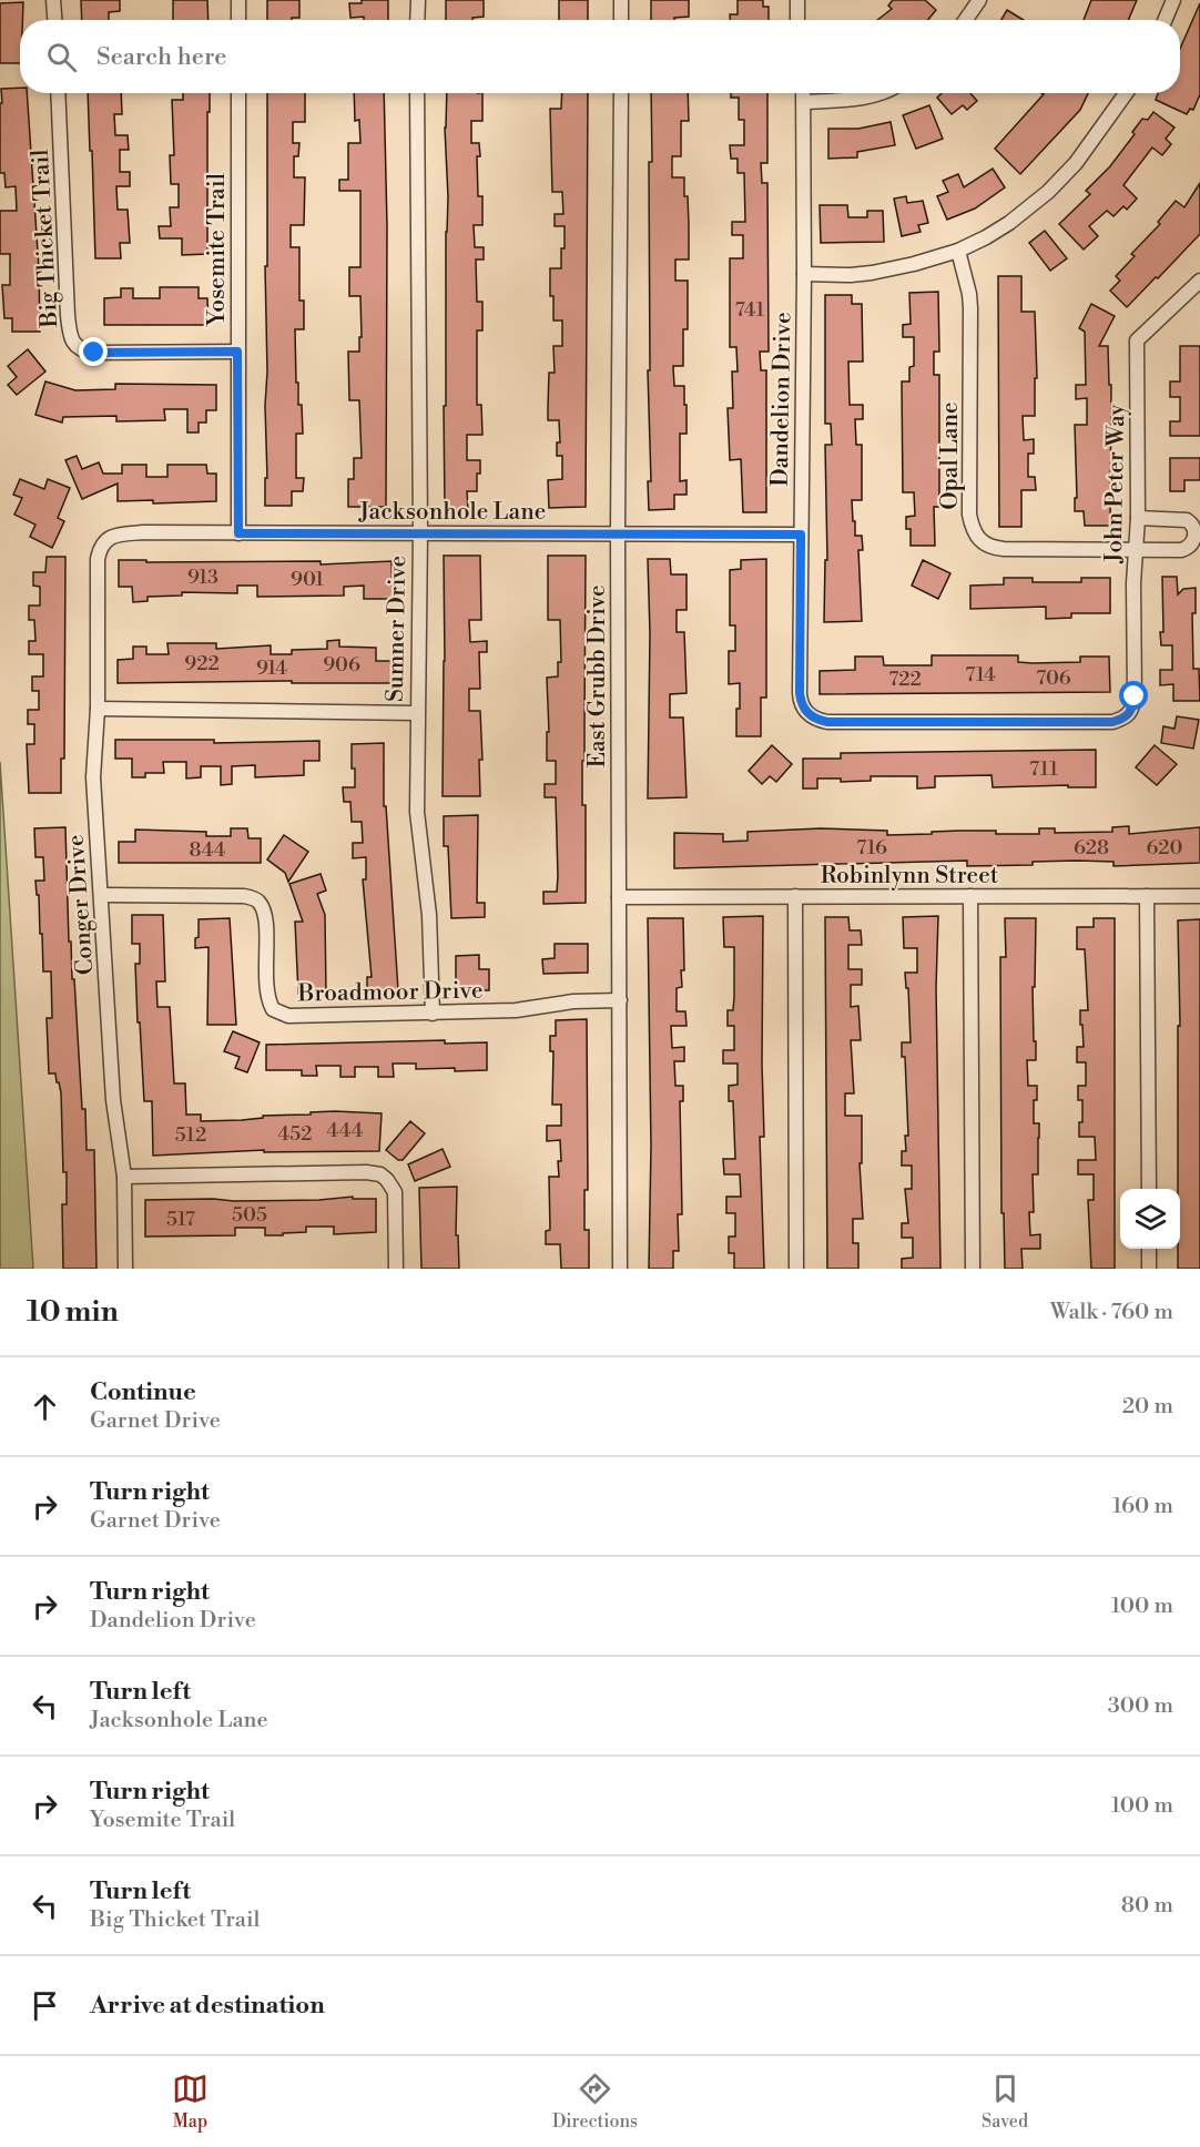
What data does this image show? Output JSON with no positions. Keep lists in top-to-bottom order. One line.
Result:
{"streets":{"street":["Big Thicket Trail","Yosemite Trail","Dandelion Drive","Opal Lane","John Peter Way","Jacksonhole Lane","Sumner Drive","East Grubb Drive","Robinlynn Street","Conger Drive","Broadmoor Drive"]},"crossings":[["Big Thicket Trail","Yosemite Trail"],["Yosemite Trail","Jacksonhole Lane"],["Dandelion Drive","John Peter Way"],["Dandelion Drive","Jacksonhole Lane"],["Opal Lane","John Peter Way"],["Jacksonhole Lane","Sumner Drive"],["Jacksonhole Lane","East Grubb Drive"],["Jacksonhole Lane","Conger Drive"],["Sumner Drive","Broadmoor Drive"],["East Grubb Drive","Robinlynn Street"],["East Grubb Drive","Broadmoor Drive"],["Conger Drive","Broadmoor Drive"]],"house_numbers":["741","913","901","922","906","914","714","706","722","711","716","628","620","844","444","452","512","505","517"],"page":{"search":"Search here","heading":["10 min","Walk · 760 m"],"list":[["Continue","Garnet Drive","20 m"],["Turn right","Garnet Drive","160 m"],["Turn right","Dandelion Drive","100 m"],["Turn left","Jacksonhole Lane","300 m"],["Turn right","Yosemite Trail","100 m"],["Turn left","Big Thicket Trail","80 m"],"Arrive at destination"],"nav":["Map","Directions","Saved"]}}
